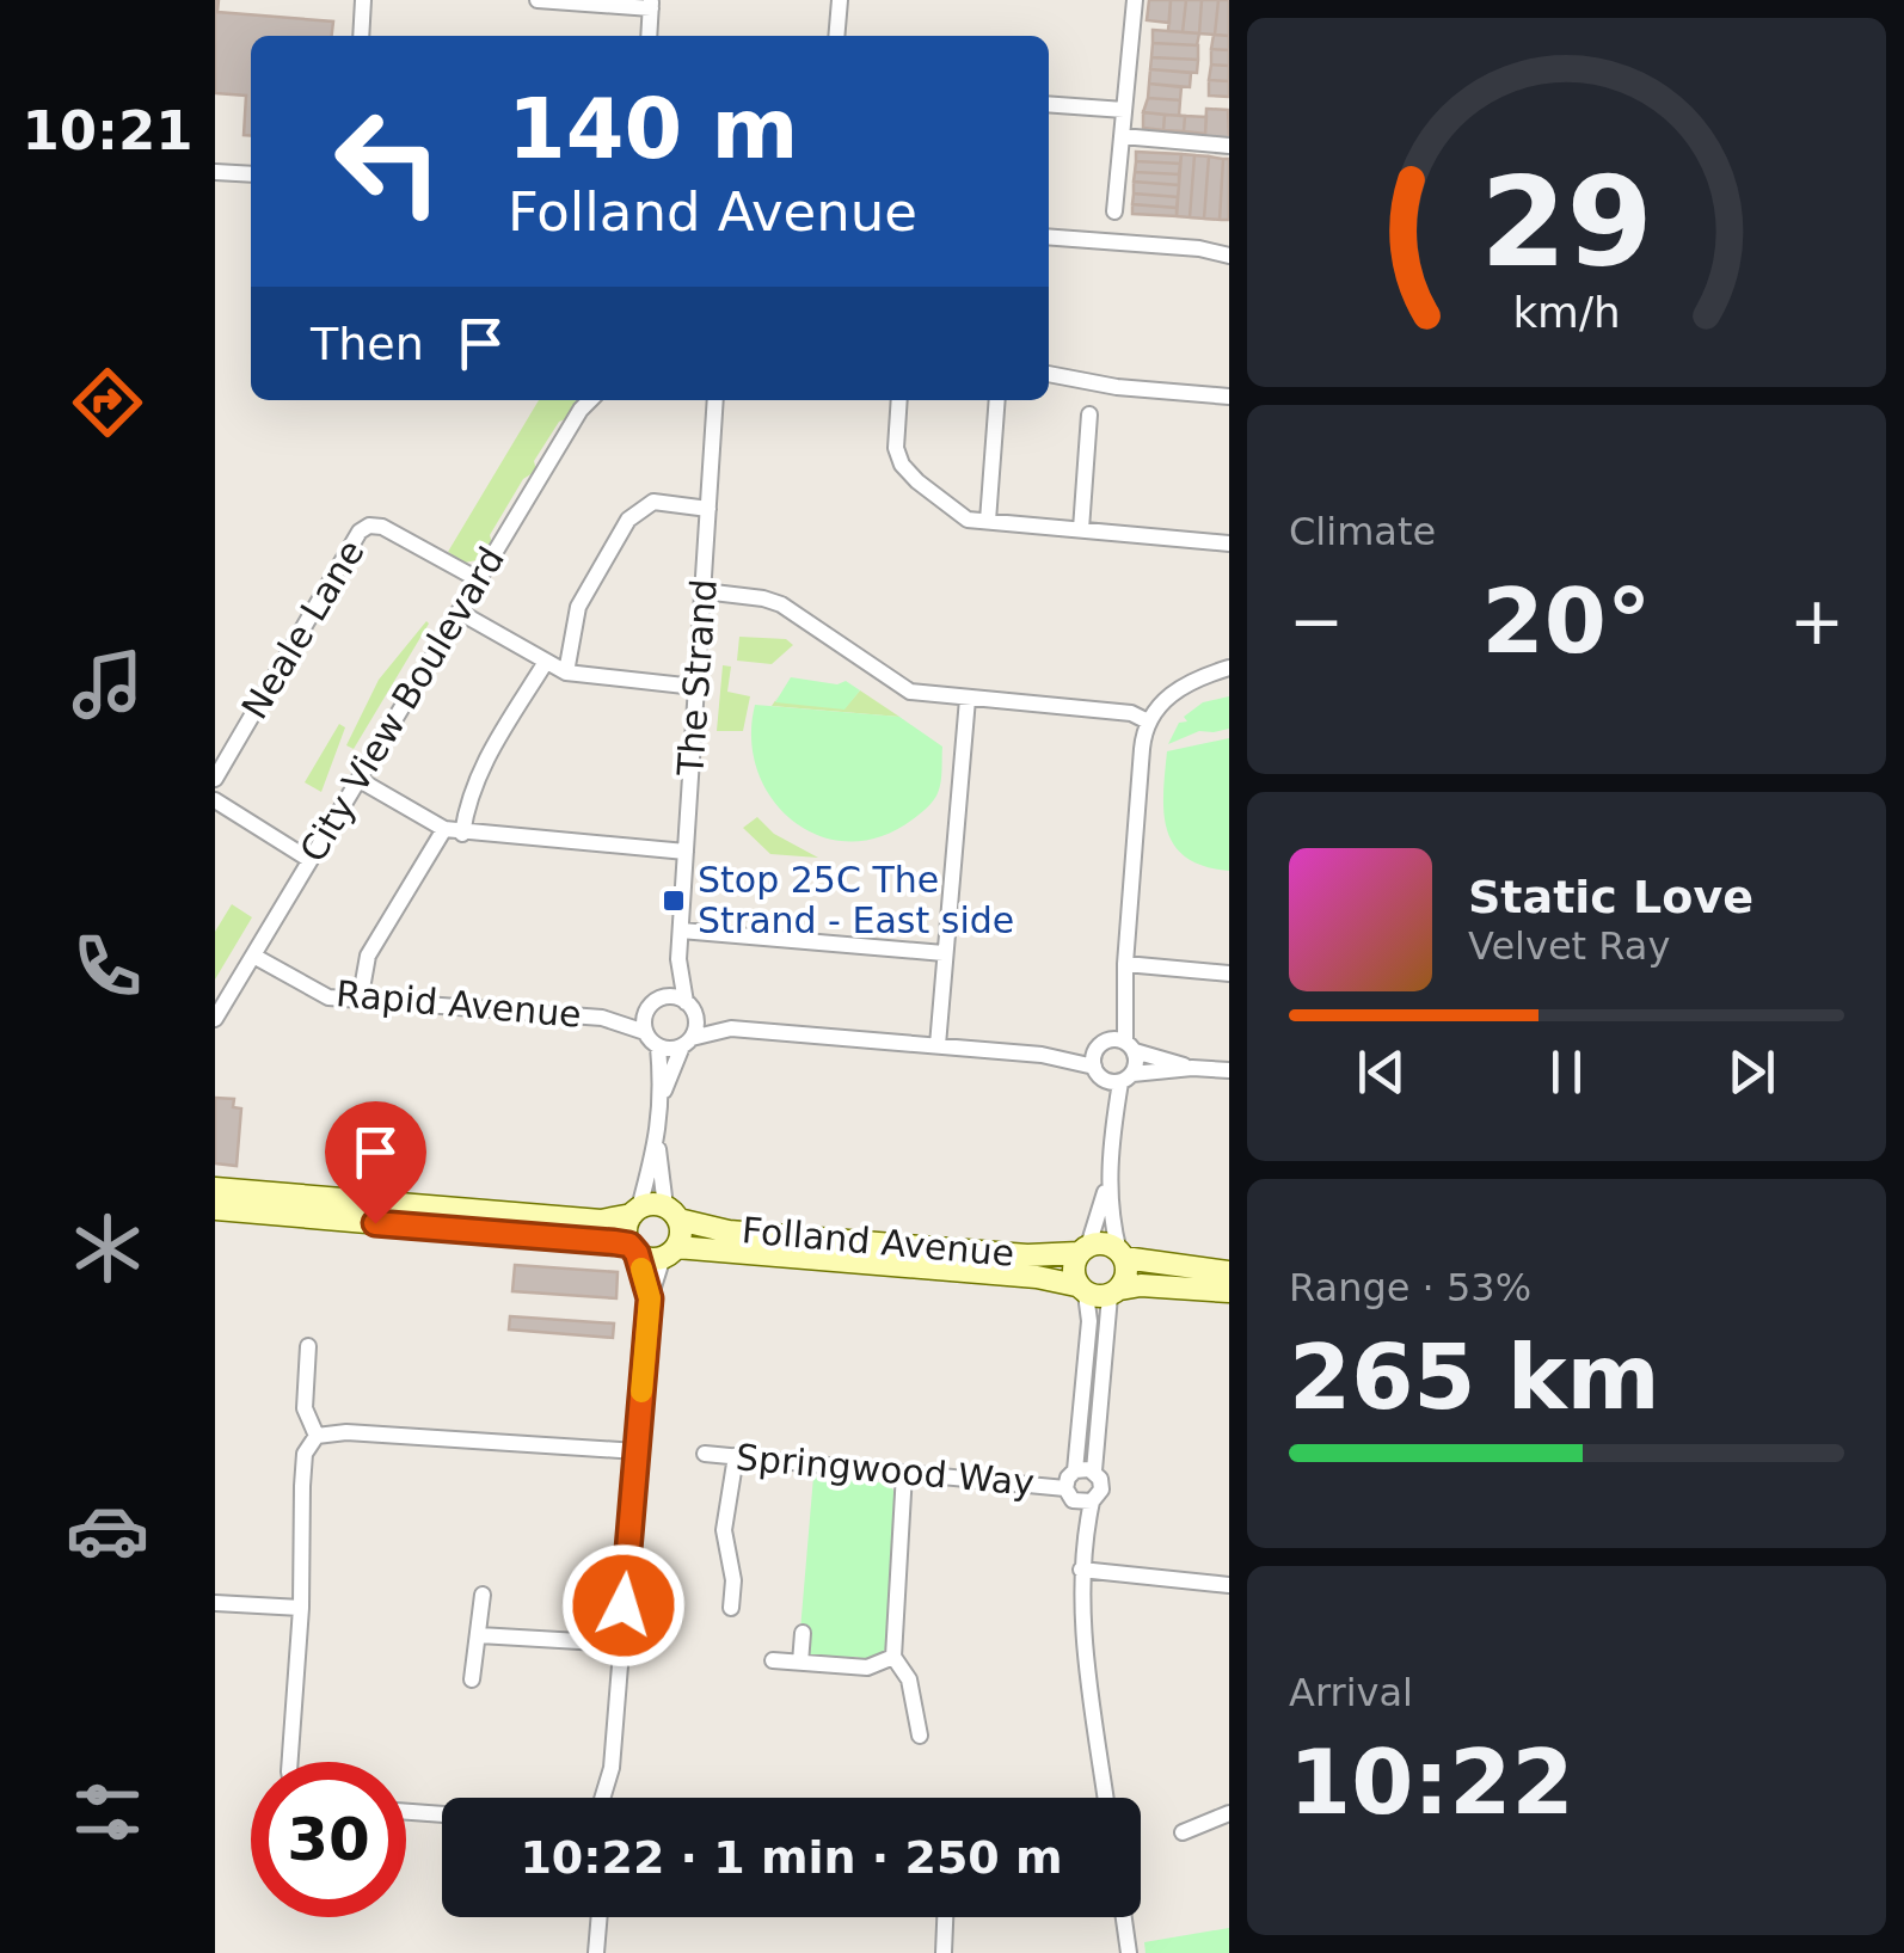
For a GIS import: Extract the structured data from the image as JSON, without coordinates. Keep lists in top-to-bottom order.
{
  "streets": {
    "street": [
      "Neale Lane",
      "The Strand",
      "City View Boulevard",
      "Rapid Avenue",
      "Folland Avenue",
      "Springwood Way"
    ]
  },
  "crossings": [
    ["Neale Lane", "City View Boulevard"],
    ["The Strand", "Rapid Avenue"],
    ["City View Boulevard", "Rapid Avenue"]
  ],
  "places": {
    "transit": ["Stop 25C The Strand - East side"]
  },
  "page": {
    "tabs": "10:21",
    "turn": ["140 m", "Folland Avenue"],
    "then": "Then",
    "tile": [
      "Climate",
      ["Range · 53%", "265 km"],
      ["Arrival", "10:22"]
    ],
    "heat": ["−", "20°", "+"],
    "song": ["Static Love", "Velvet Ray"],
    "limit": "30",
    "trip": "10:22 · 1 min · 250 m",
    "gauge": ["29", "km/h"]
  }
}
